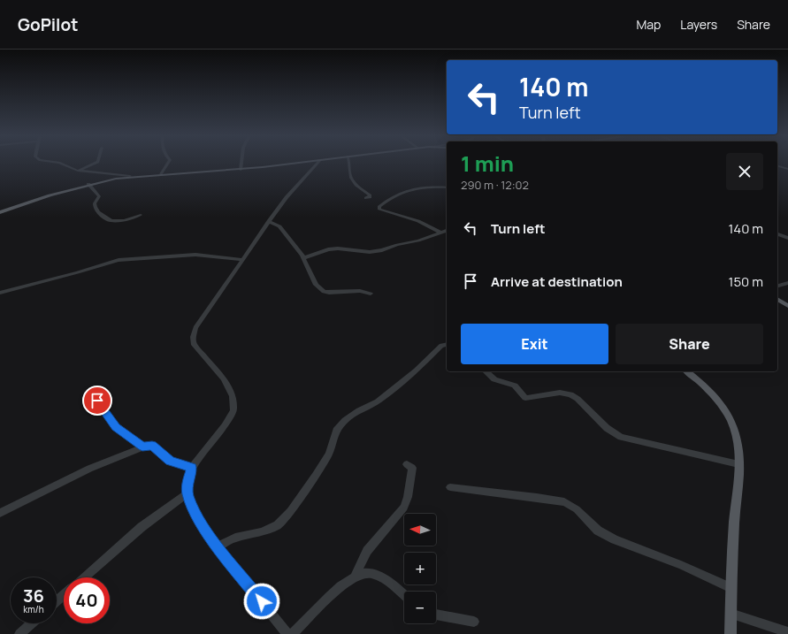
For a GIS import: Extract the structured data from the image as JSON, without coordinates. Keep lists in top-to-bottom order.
{
  "north": "left",
  "page": {
    "header": "GoPilot",
    "nav": ["Map", "Layers", "Share"],
    "turn": ["140 m", "Turn left"],
    "heading": ["1 min", "290 m · 12:02"],
    "list": [
      {
        "name": "Turn left",
        "value": "140 m"
      },
      {
        "name": "Arrive at destination",
        "value": "150 m"
      }
    ],
    "buttons": ["Exit", "Share"],
    "map_buttons": ["+", "−"],
    "speed": "36 km/h",
    "limit": "40"
  }
}
